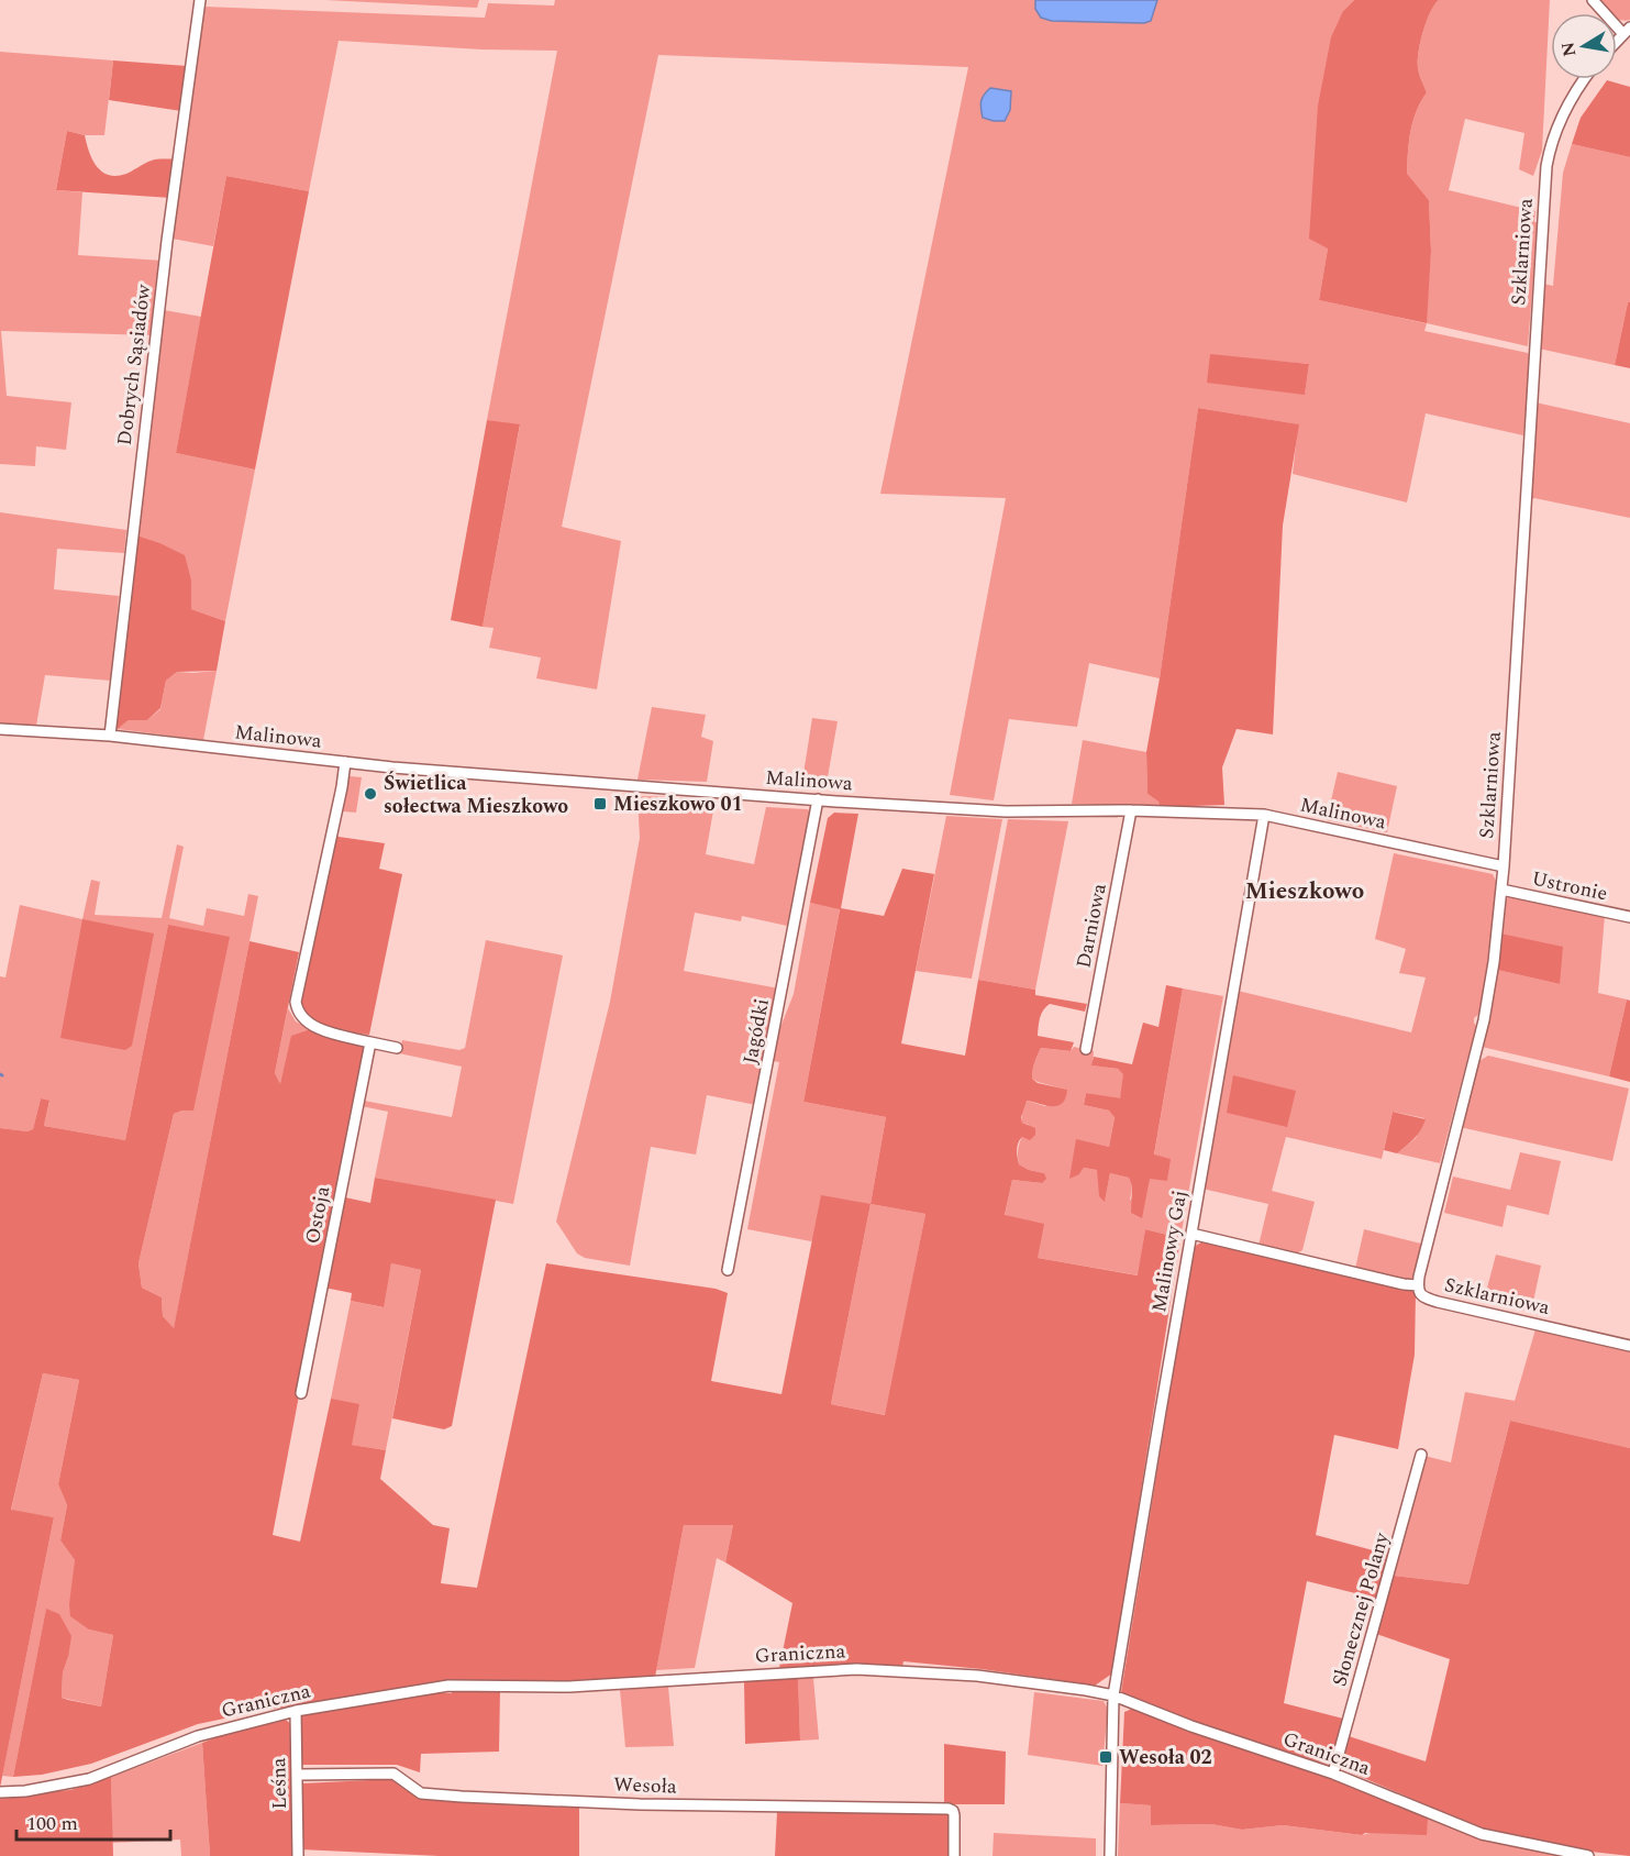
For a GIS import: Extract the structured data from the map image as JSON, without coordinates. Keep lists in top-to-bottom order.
{
  "streets": {
    "street": [
      "Szklarniowa",
      "Dobrych Sąsiadów",
      "Malinowa",
      "Ustronie",
      "Darniowa",
      "Jagódki",
      "Ostoja",
      "Malinowy Gaj",
      "Słonecznej Polany",
      "Graniczna",
      "Leśna",
      "Wesoła"
    ]
  },
  "crossings": [
    ["Szklarniowa", "Malinowa"],
    ["Szklarniowa", "Ustronie"],
    ["Dobrych Sąsiadów", "Malinowa"],
    ["Malinowa", "Darniowa"],
    ["Malinowa", "Jagódki"],
    ["Malinowa", "Malinowy Gaj"],
    ["Malinowy Gaj", "Graniczna"],
    ["Słonecznej Polany", "Graniczna"],
    ["Graniczna", "Leśna"],
    ["Leśna", "Wesoła"]
  ],
  "districts": ["Mieszkowo"],
  "places": {
    "other": ["Świetlica sołectwa Mieszkowo"],
    "transit": ["Mieszkowo 01", "Wesoła 02"]
  },
  "scale_bar": "100 m",
  "north": "left"
}
